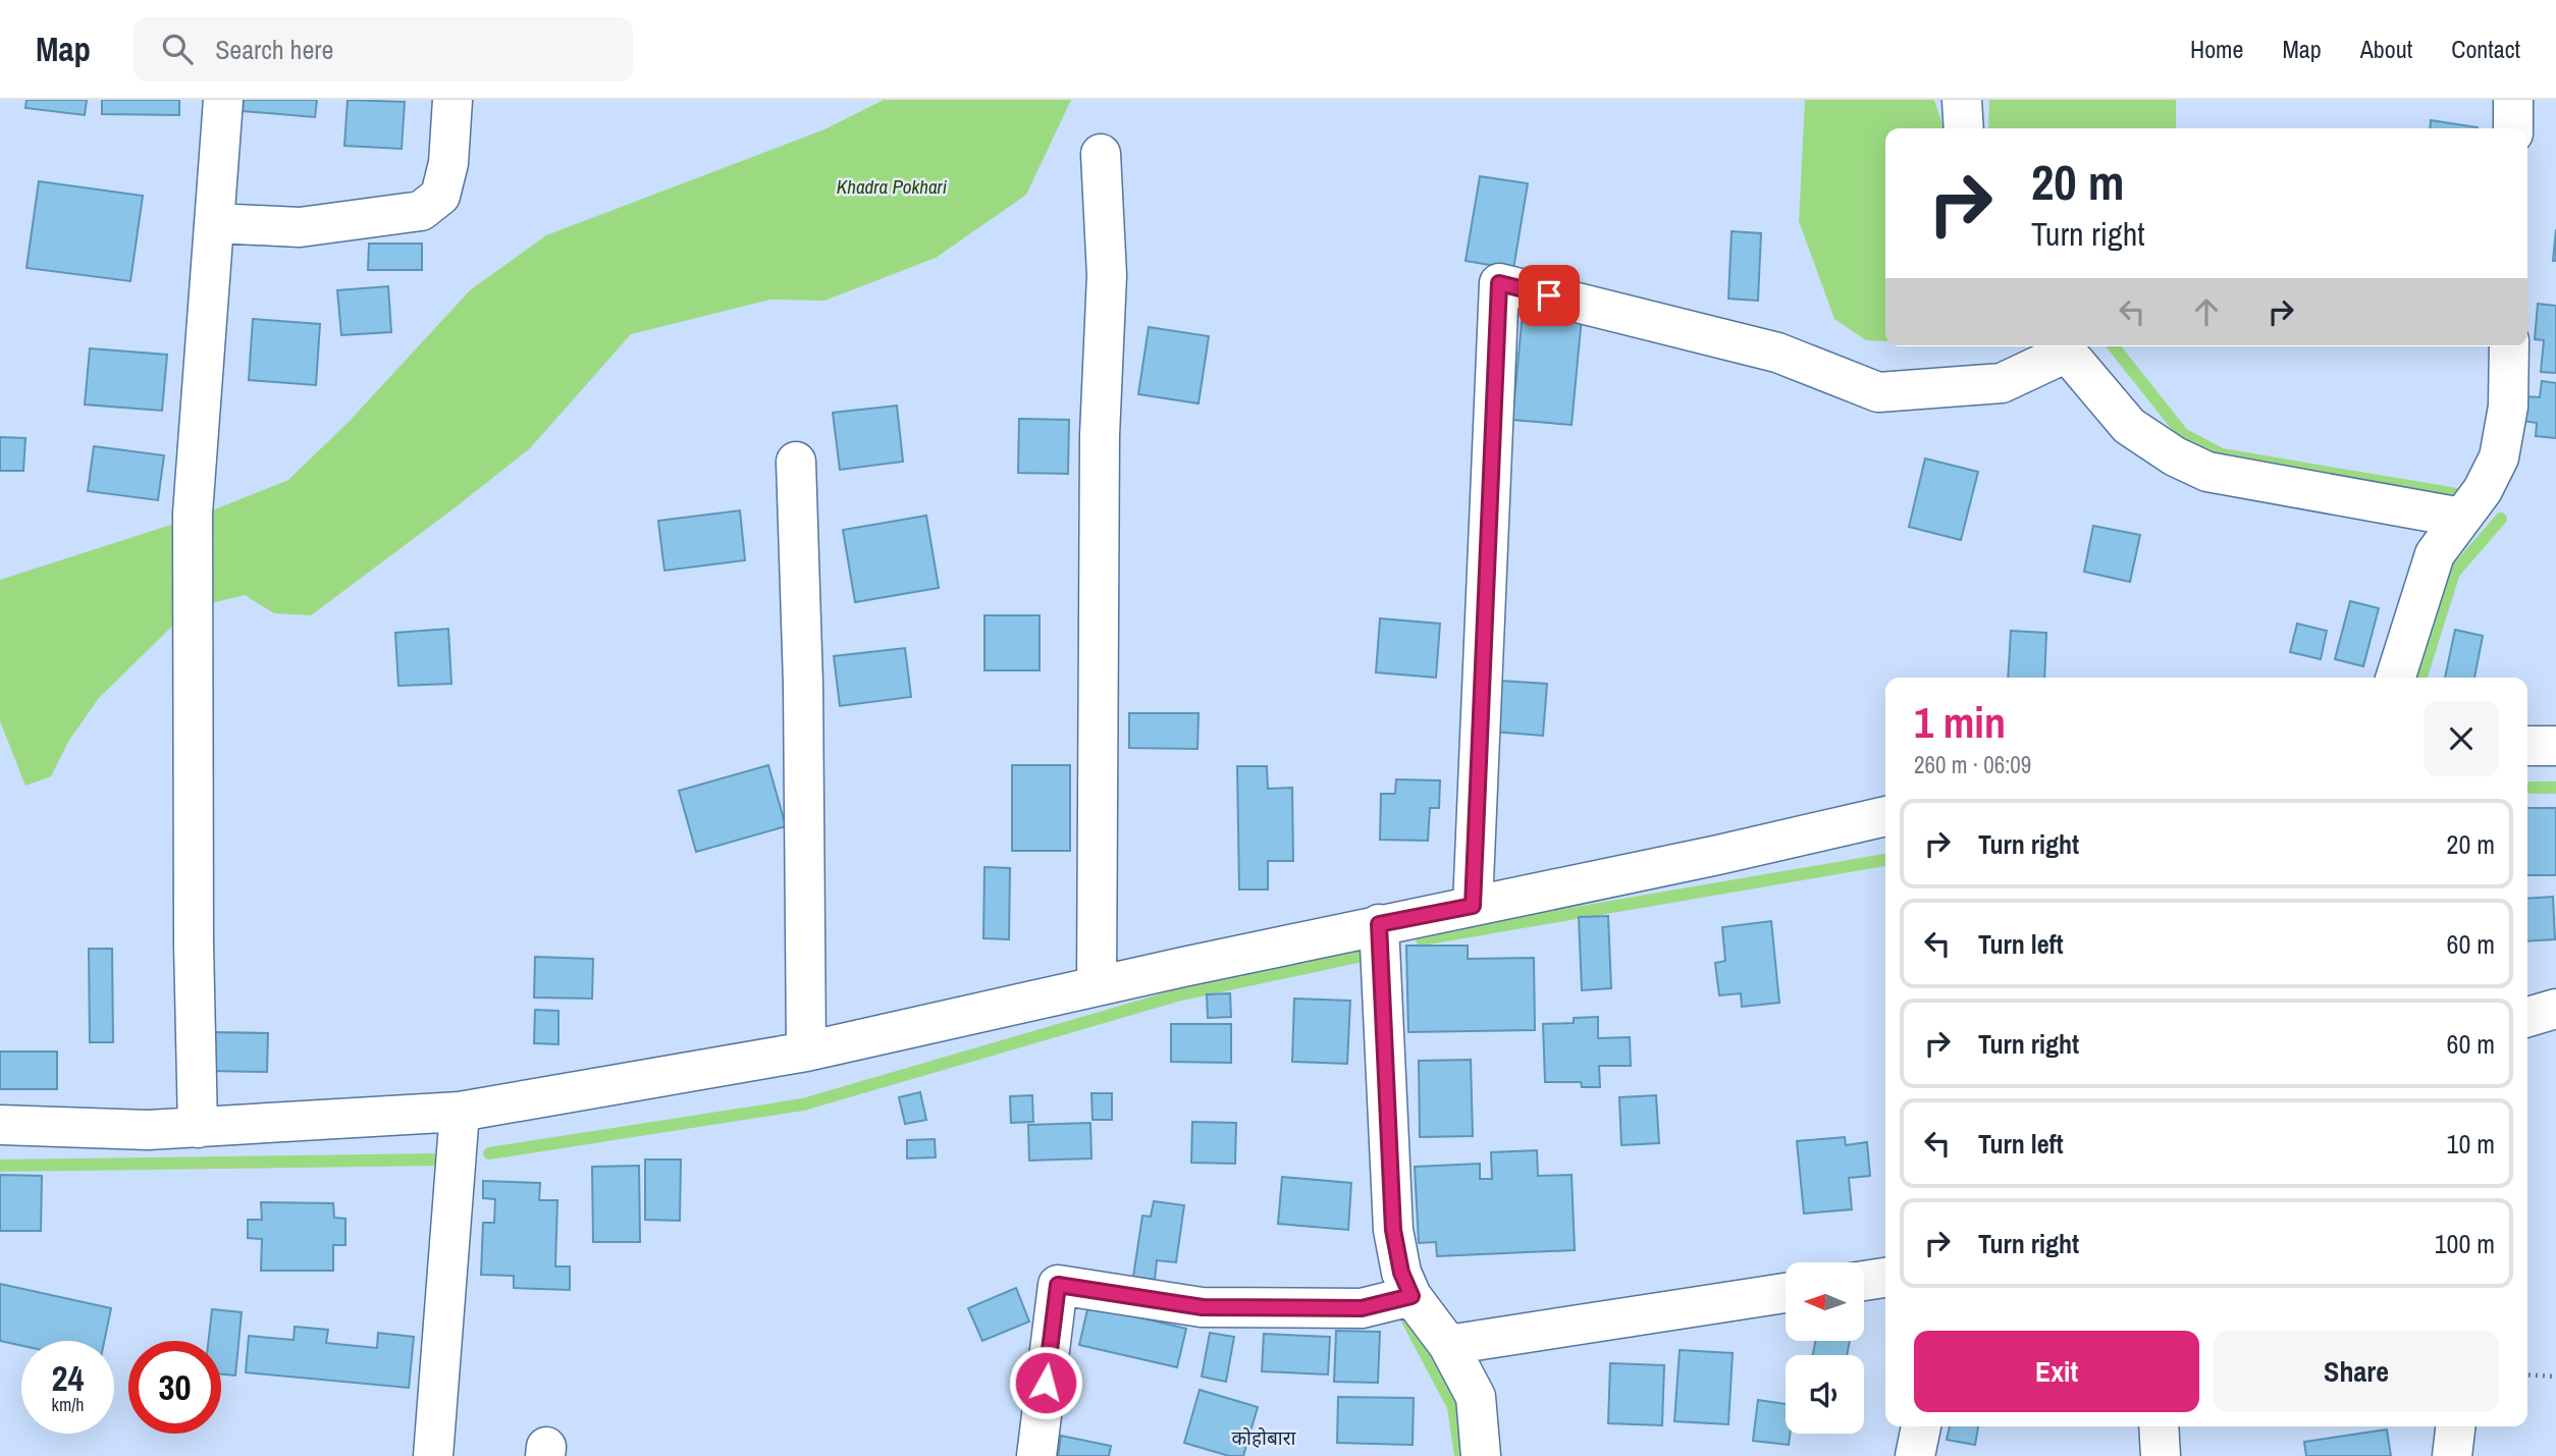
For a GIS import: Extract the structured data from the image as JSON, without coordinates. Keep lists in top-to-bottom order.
{
  "districts": ["कोहोबारा"],
  "water": ["Khadra Pokhari"],
  "north": "left",
  "page": {
    "header": "Map",
    "search": "Search here",
    "nav": [
      "Home",
      "Map",
      "About",
      "Contact"
    ],
    "turn": ["20 m", "Turn right"],
    "heading": ["1 min", "260 m · 06:09"],
    "list": [
      {
        "name": "Turn right",
        "value": "20 m"
      },
      {
        "name": "Turn left",
        "value": "60 m"
      },
      {
        "name": "Turn right",
        "value": "60 m"
      },
      {
        "name": "Turn left",
        "value": "10 m"
      },
      {
        "name": "Turn right",
        "value": "100 m"
      }
    ],
    "buttons": ["Exit", "Share"],
    "speed": "24 km/h",
    "limit": "30"
  }
}
